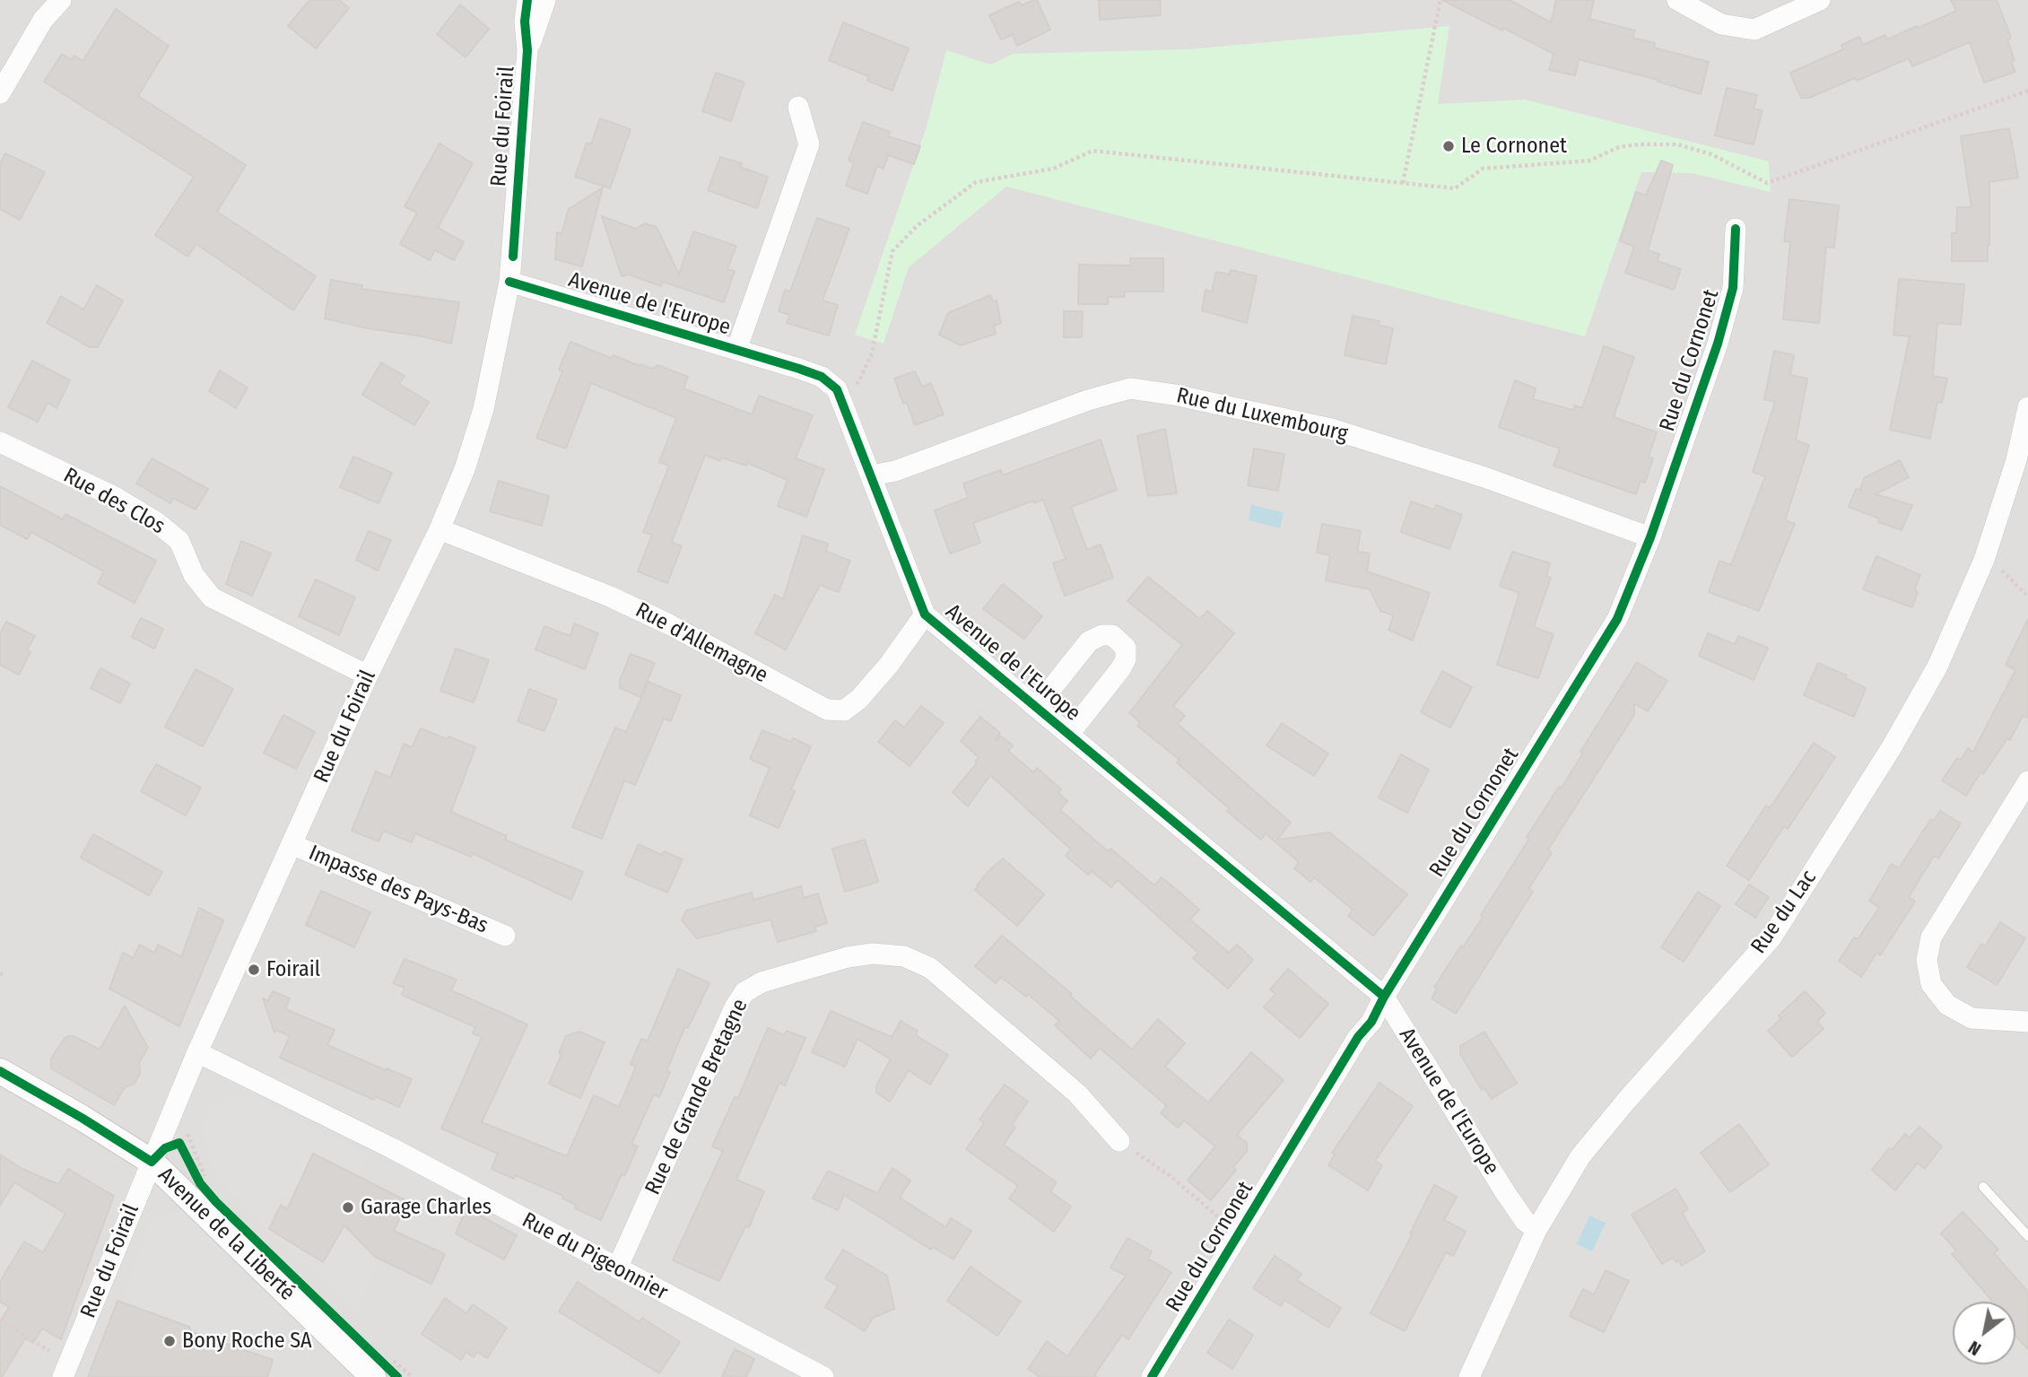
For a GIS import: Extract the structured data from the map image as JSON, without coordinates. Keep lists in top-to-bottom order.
{
  "streets": {
    "street": [
      "Rue du Foirail",
      "Avenue de l'Europe",
      "Rue du Cornonet",
      "Rue du Luxembourg",
      "Rue des Clos",
      "Rue d'Allemagne",
      "Impasse des Pays-Bas",
      "Rue du Lac",
      "Rue de Grande Bretagne",
      "Avenue de la Liberté",
      "Rue du Pigeonnier"
    ]
  },
  "crossings": [
    ["Rue du Foirail", "Avenue de l'Europe"],
    ["Rue du Foirail", "Rue des Clos"],
    ["Rue du Foirail", "Rue d'Allemagne"],
    ["Rue du Foirail", "Impasse des Pays-Bas"],
    ["Rue du Foirail", "Avenue de la Liberté"],
    ["Rue du Foirail", "Rue du Pigeonnier"],
    ["Avenue de l'Europe", "Rue du Cornonet"],
    ["Avenue de l'Europe", "Rue du Luxembourg"],
    ["Avenue de l'Europe", "Rue d'Allemagne"],
    ["Avenue de l'Europe", "Rue du Lac"],
    ["Rue du Cornonet", "Rue du Luxembourg"],
    ["Rue de Grande Bretagne", "Rue du Pigeonnier"]
  ],
  "places": [
    "Le Cornonet",
    "Foirail",
    "Garage Charles",
    "Bony Roche SA"
  ],
  "north": "bottom left"
}
